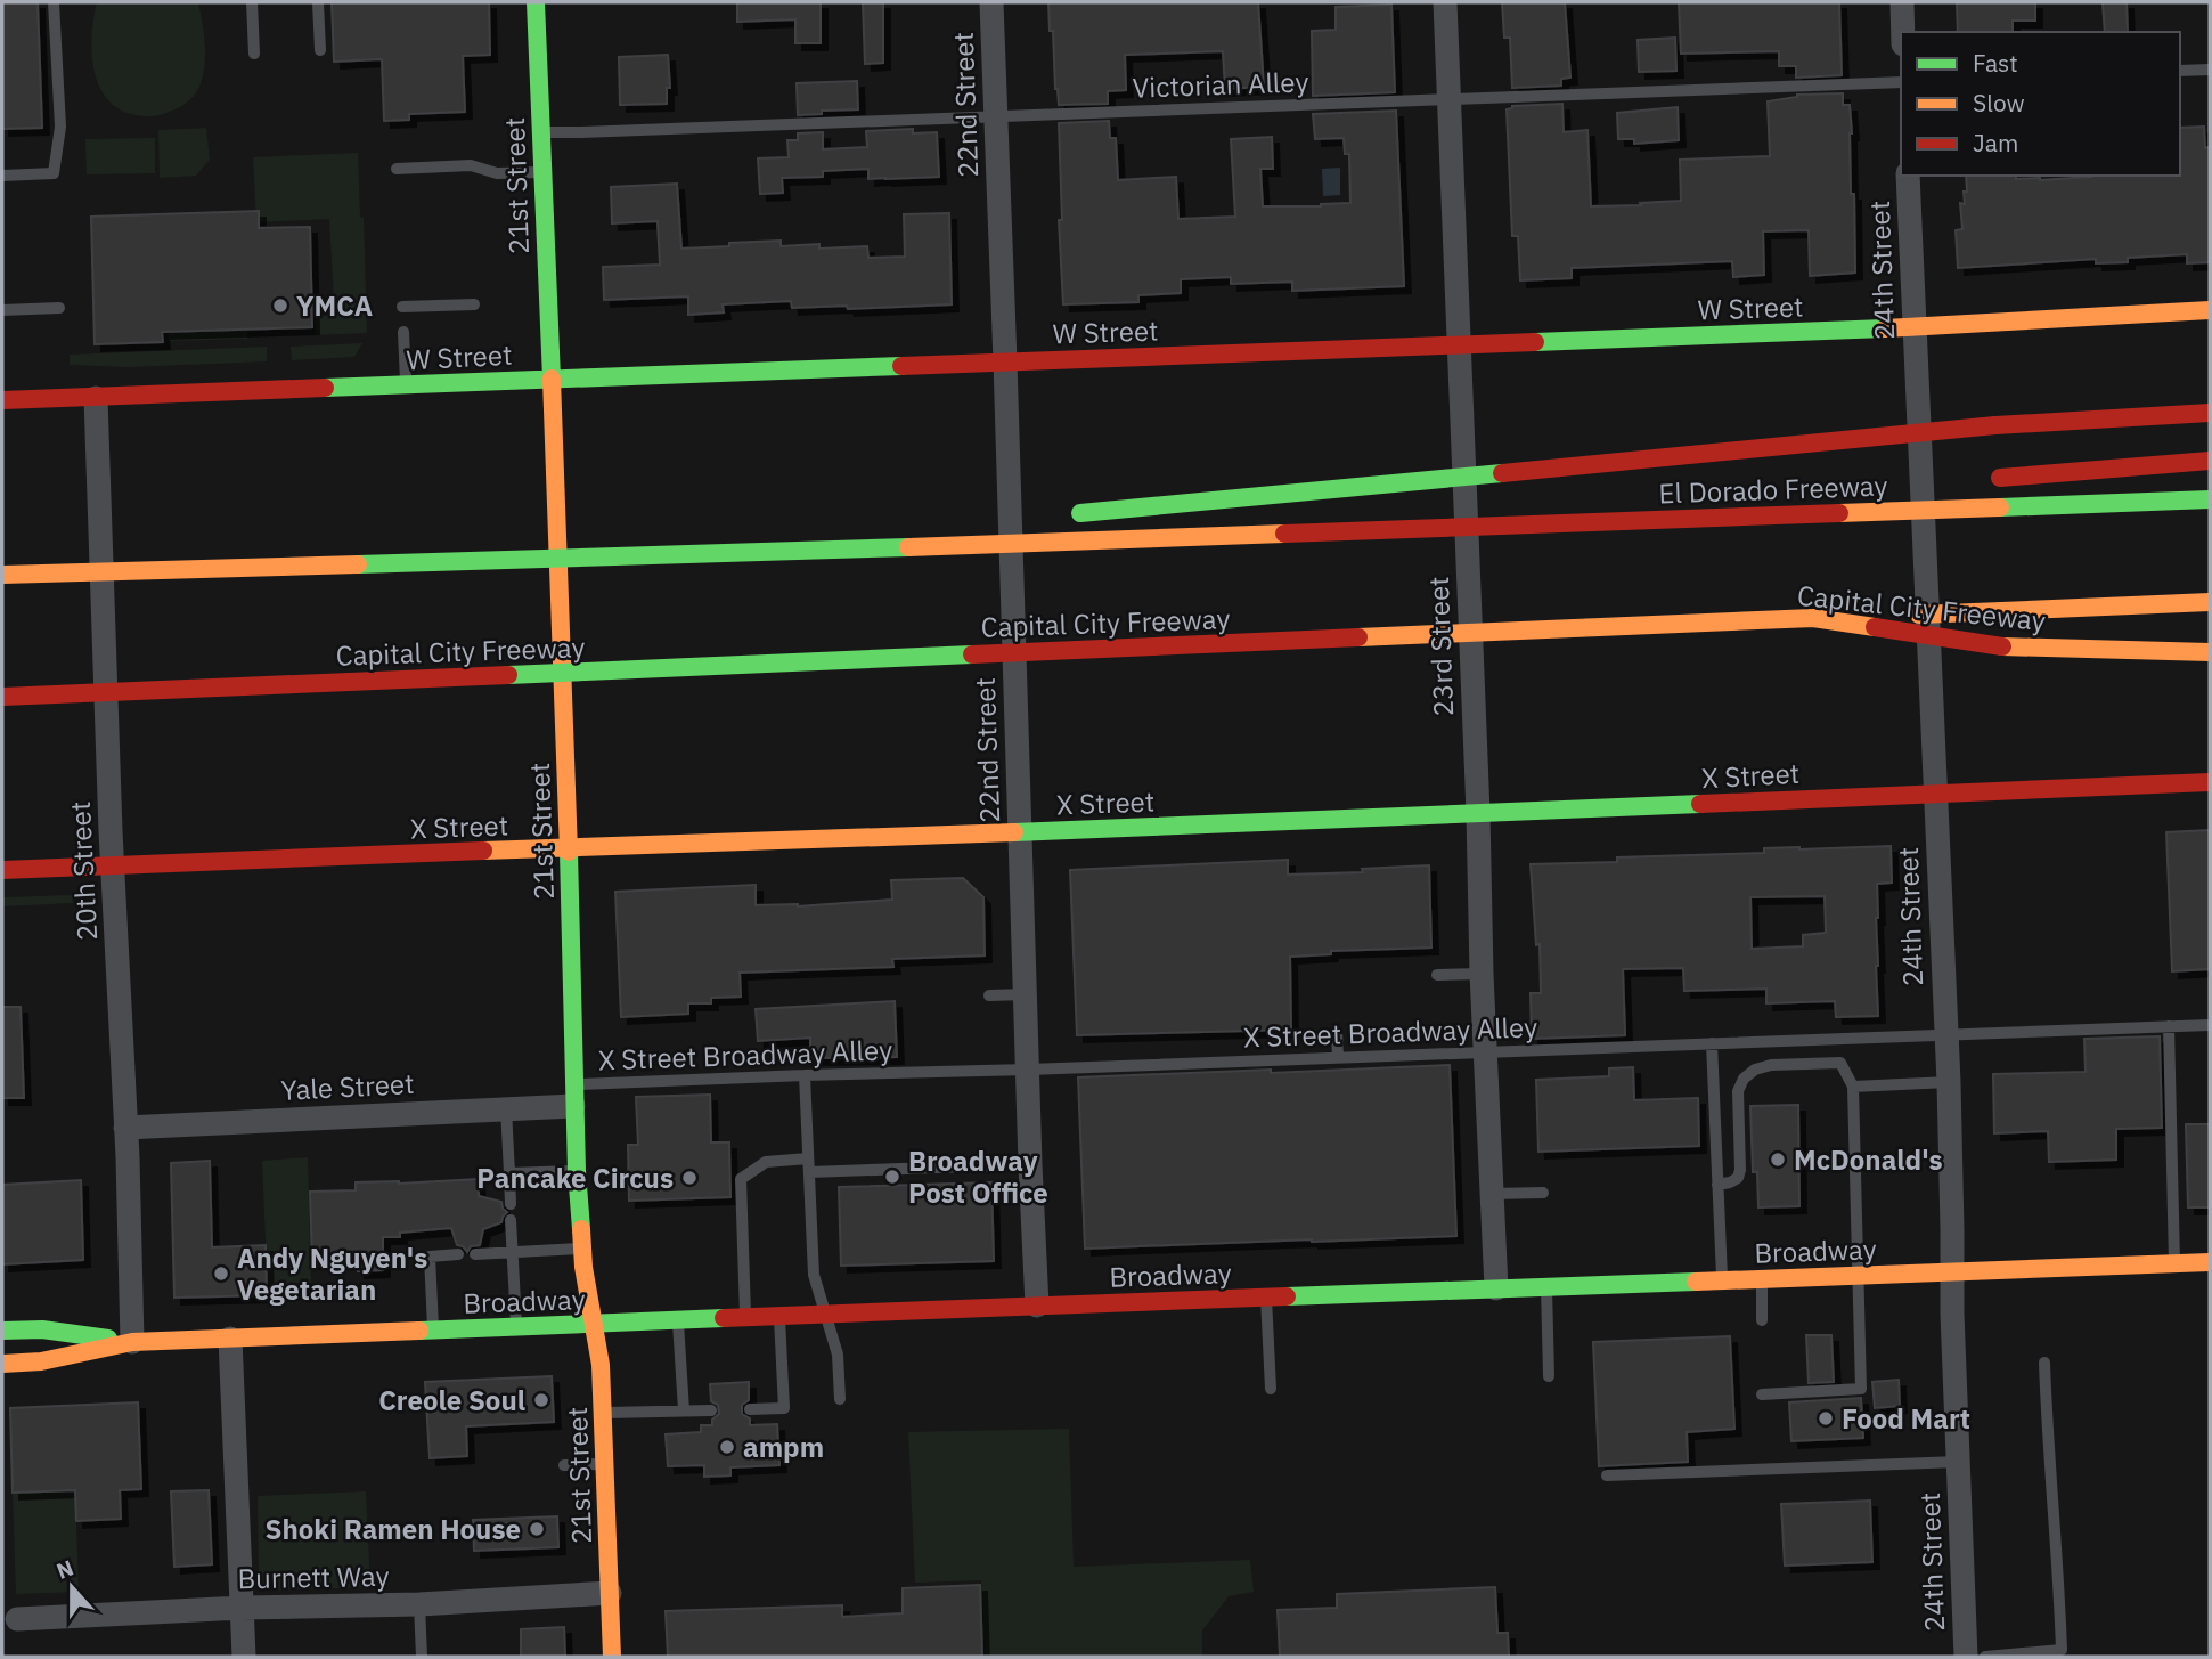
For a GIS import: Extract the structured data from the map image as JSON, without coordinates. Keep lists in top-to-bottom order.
{
  "streets": {
    "main road": [
      "21st Street",
      "W Street",
      "El Dorado Freeway",
      "Capital City Freeway",
      "X Street",
      "Broadway"
    ],
    "street": [
      "22nd Street",
      "24th Street",
      "23rd Street",
      "20th Street",
      "Yale Street",
      "Burnett Way"
    ],
    "lane": ["Victorian Alley", "X Street Broadway Alley"]
  },
  "crossings": [
    ["Victorian Alley", "22nd Street"],
    ["Victorian Alley", "21st Street"],
    ["Victorian Alley", "23rd Street"],
    ["22nd Street", "W Street"],
    ["22nd Street", "X Street"],
    ["22nd Street", "X Street Broadway Alley"],
    ["22nd Street", "Broadway"],
    ["21st Street", "W Street"],
    ["21st Street", "X Street"],
    ["21st Street", "X Street Broadway Alley"],
    ["21st Street", "Yale Street"],
    ["21st Street", "Broadway"],
    ["21st Street", "Burnett Way"],
    ["24th Street", "W Street"],
    ["24th Street", "X Street"],
    ["24th Street", "X Street Broadway Alley"],
    ["24th Street", "Broadway"],
    ["W Street", "23rd Street"],
    ["W Street", "20th Street"],
    ["23rd Street", "X Street"],
    ["23rd Street", "X Street Broadway Alley"],
    ["23rd Street", "Broadway"],
    ["X Street", "20th Street"],
    ["20th Street", "Yale Street"],
    ["20th Street", "Broadway"],
    ["X Street Broadway Alley", "Yale Street"]
  ],
  "places": [
    "YMCA",
    "McDonald's",
    "Broadway Post Office",
    "Pancake Circus",
    "Andy Nguyen's Vegetarian",
    "Creole Soul",
    "Food Mart",
    "ampm",
    "Shoki Ramen House"
  ],
  "legend": ["Fast", "Slow", "Jam"],
  "north": "top"
}
